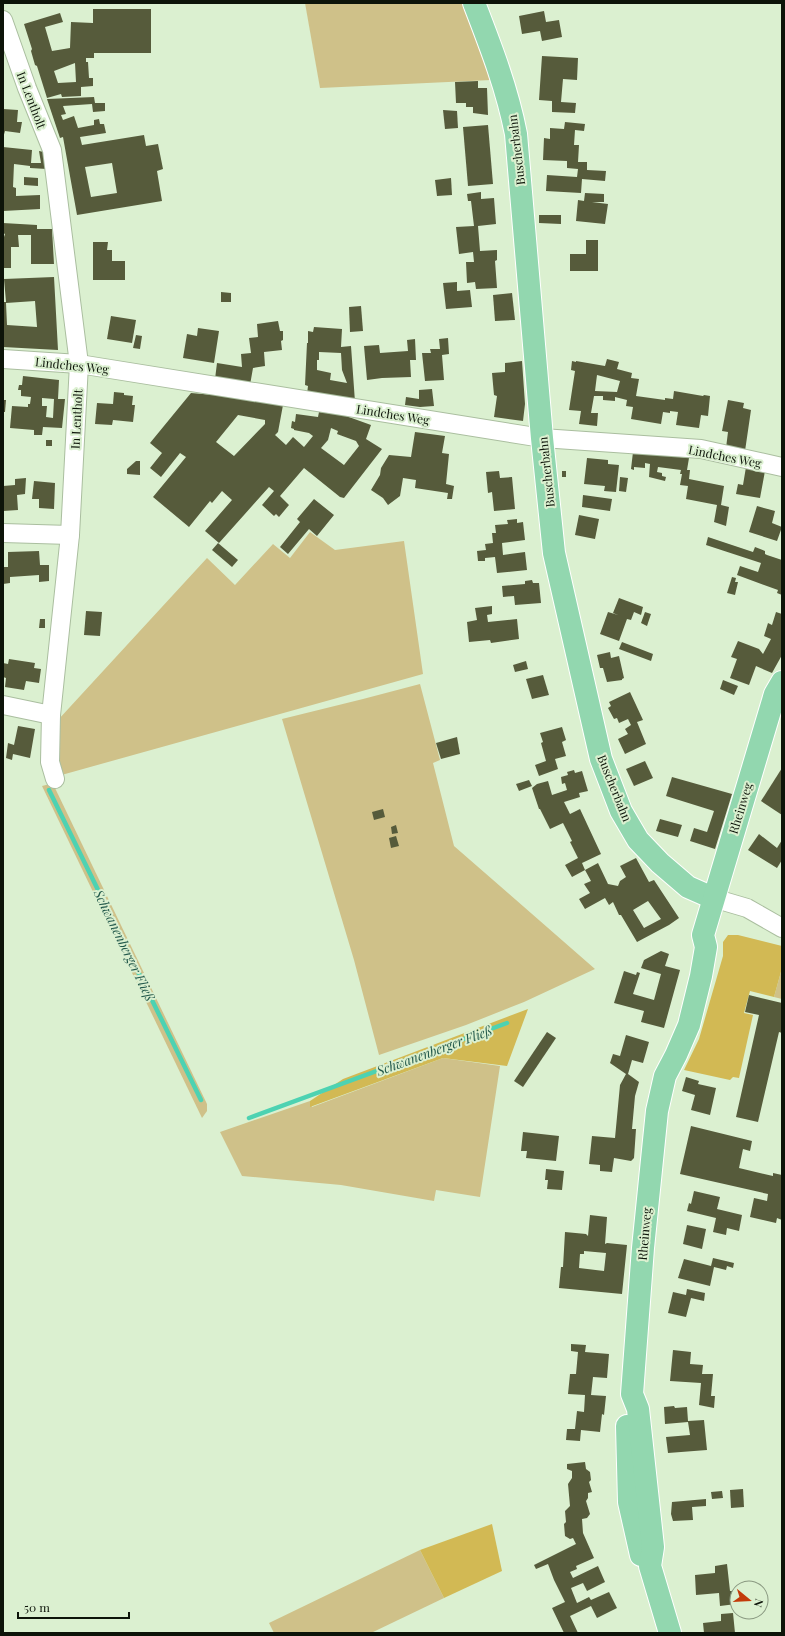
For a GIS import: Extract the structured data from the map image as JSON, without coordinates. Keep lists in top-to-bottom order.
{
  "streets": {
    "main road": ["Buscherbahn", "Rheinweg"],
    "street": ["In Lentholt", "Lindches Weg"]
  },
  "crossings": [
    ["In Lentholt", "Lindches Weg"],
    ["Buscherbahn", "Lindches Weg"],
    ["Buscherbahn", "Rheinweg"]
  ],
  "water": ["Schwanenberger Fließ"],
  "scale_bar": "50 m",
  "north": "right"
}
